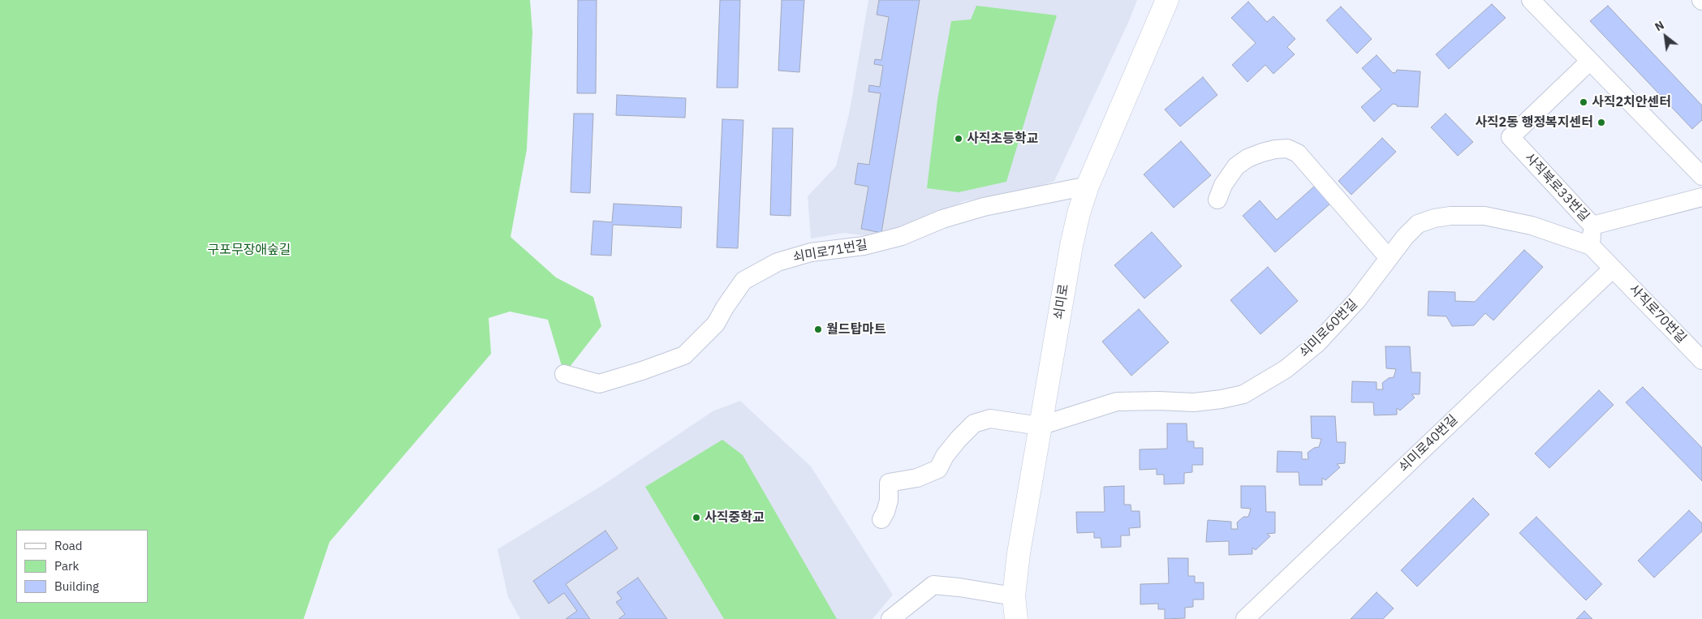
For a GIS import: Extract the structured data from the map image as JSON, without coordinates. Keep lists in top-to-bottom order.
{
  "streets": {
    "main road": ["쇠미로"],
    "street": [
      "사직북로33번길",
      "쇠미로71번길",
      "사직로70번길",
      "쇠미로60번길",
      "쇠미로40번길"
    ]
  },
  "crossings": [
    ["쇠미로71번길", "쇠미로"],
    ["쇠미로", "쇠미로60번길"],
    ["사직로70번길", "쇠미로60번길"],
    ["사직로70번길", "쇠미로40번길"]
  ],
  "parks": ["구포무장애숲길"],
  "places": [
    "사직2치안센터",
    "사직2동 행정복지센터",
    "사직초등학교",
    "월드탑마트",
    "사직중학교"
  ],
  "legend": ["Road", "Park", "Building"],
  "north": "top left"
}
